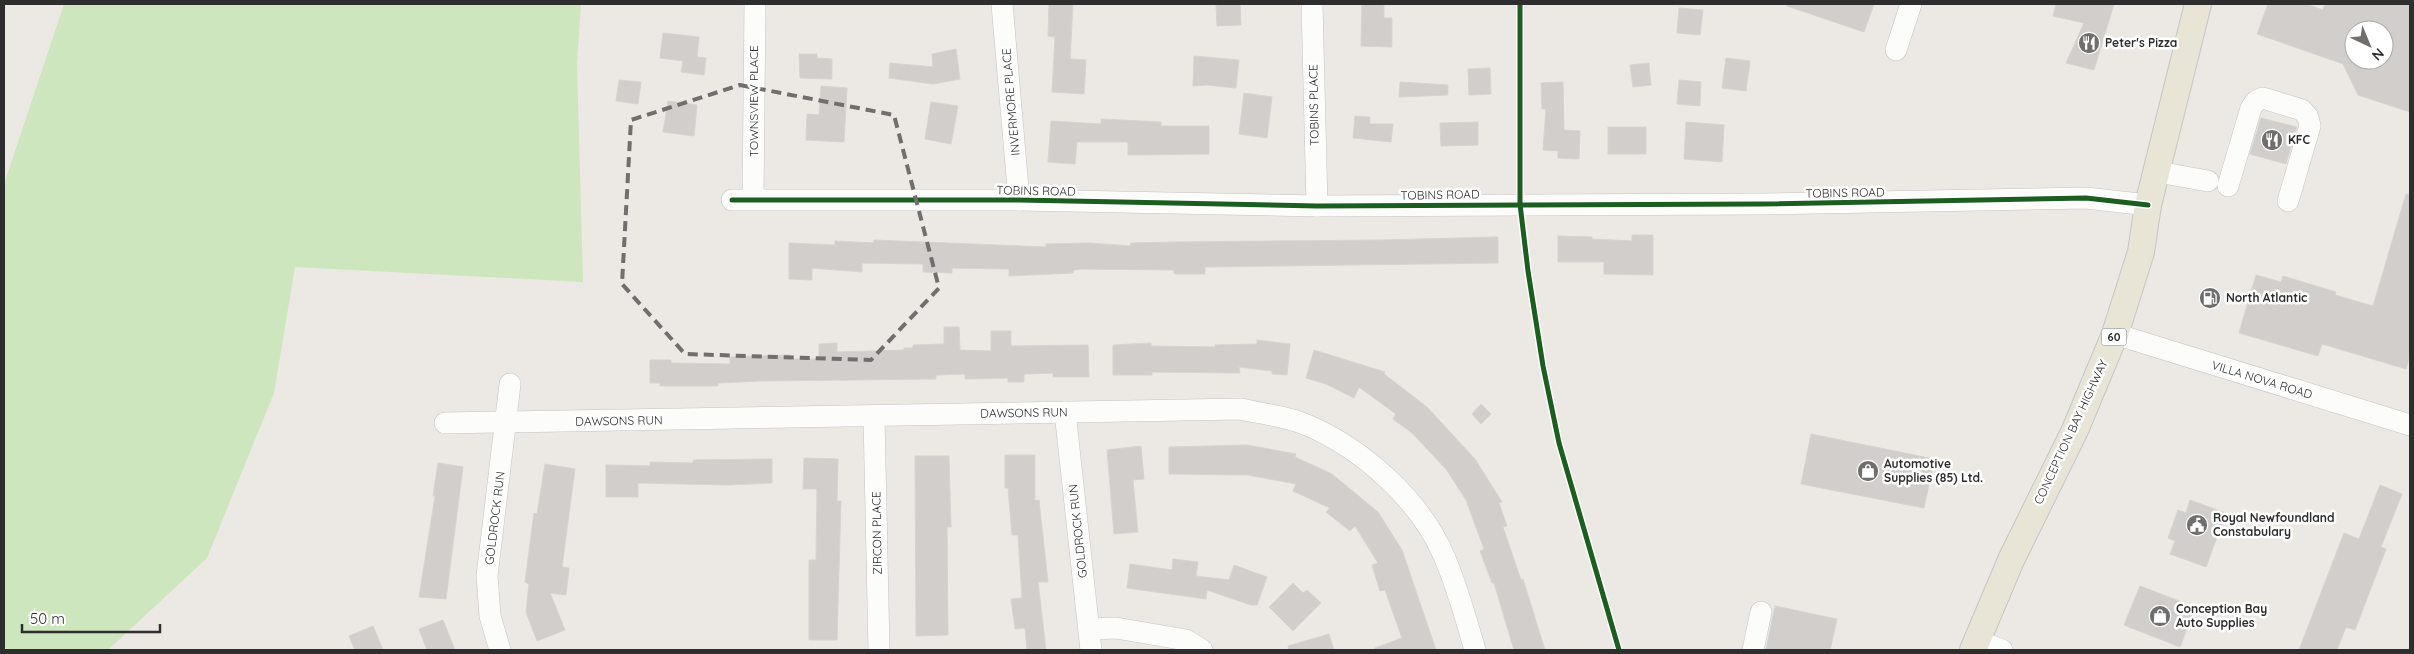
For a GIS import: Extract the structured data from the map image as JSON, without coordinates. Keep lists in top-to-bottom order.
{
  "streets": {
    "main road": ["60", "CONCEPTION BAY HIGHWAY"],
    "street": [
      "TOWNSVIEW PLACE",
      "INVERMORE PLACE",
      "TOBINS PLACE",
      "TOBINS ROAD",
      "VILLA NOVA ROAD",
      "DAWSONS RUN",
      "GOLDROCK RUN",
      "ZIRCON PLACE"
    ]
  },
  "crossings": [
    ["TOWNSVIEW PLACE", "TOBINS ROAD"],
    ["INVERMORE PLACE", "TOBINS ROAD"],
    ["TOBINS PLACE", "TOBINS ROAD"],
    ["TOBINS ROAD", "CONCEPTION BAY HIGHWAY"],
    ["VILLA NOVA ROAD", "CONCEPTION BAY HIGHWAY"],
    ["DAWSONS RUN", "GOLDROCK RUN"],
    ["DAWSONS RUN", "ZIRCON PLACE"]
  ],
  "places": {
    "restaurant": ["Peter's Pizza", "KFC"],
    "fuel station": ["North Atlantic"],
    "shop": ["Automotive Supplies (85) Ltd.", "Conception Bay Auto Supplies"],
    "public building": ["Royal Newfoundland Constabulary"]
  },
  "scale_bar": "50 m",
  "north": "bottom right"
}
